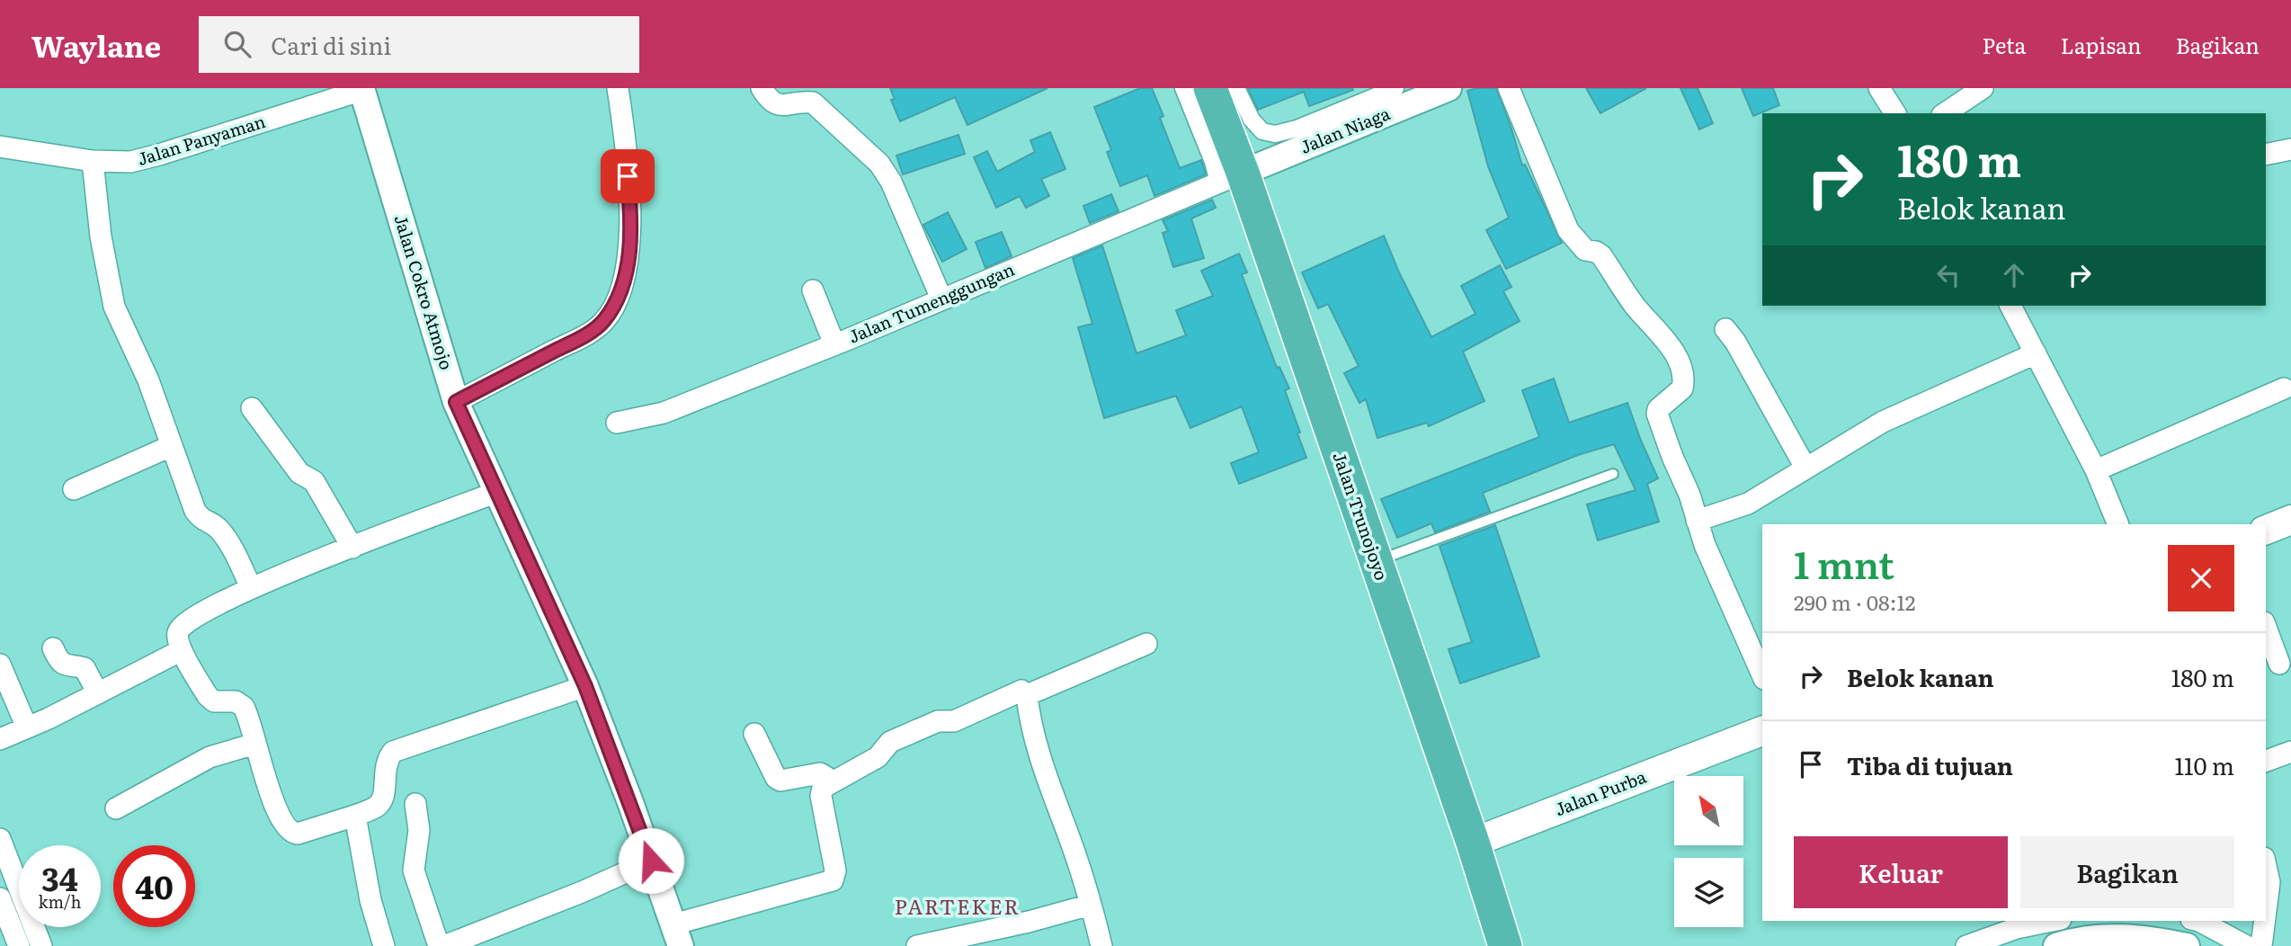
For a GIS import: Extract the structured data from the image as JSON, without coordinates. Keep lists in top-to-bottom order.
{
  "streets": {
    "highway": ["Jalan Trunojoyo"],
    "main road": ["Jalan Purba"],
    "street": [
      "Jalan Niaga",
      "Jalan Panyaman",
      "Jalan Cokro Atmojo",
      "Jalan Tumenggungan"
    ]
  },
  "crossings": [
    ["Jalan Niaga", "Jalan Tumenggungan"],
    ["Jalan Niaga", "Jalan Trunojoyo"],
    ["Jalan Panyaman", "Jalan Cokro Atmojo"],
    ["Jalan Tumenggungan", "Jalan Trunojoyo"],
    ["Jalan Trunojoyo", "Jalan Purba"]
  ],
  "districts": ["PARTEKER"],
  "north": "top left",
  "page": {
    "header": "Waylane",
    "search": "Cari di sini",
    "nav": ["Peta", "Lapisan", "Bagikan"],
    "turn": ["180 m", "Belok kanan"],
    "heading": ["1 mnt", "290 m · 08:12"],
    "list": [
      {
        "name": "Belok kanan",
        "value": "180 m"
      },
      {
        "name": "Tiba di tujuan",
        "value": "110 m"
      }
    ],
    "buttons": ["Keluar", "Bagikan"],
    "speed": "34 km/h",
    "limit": "40"
  }
}
